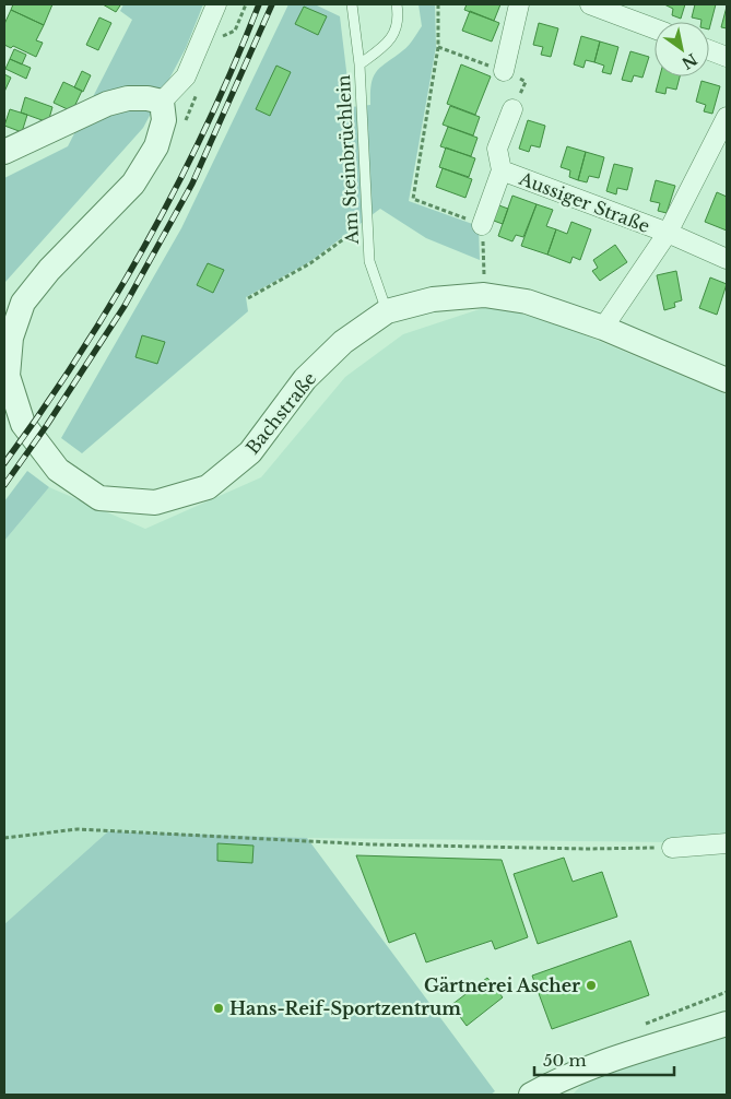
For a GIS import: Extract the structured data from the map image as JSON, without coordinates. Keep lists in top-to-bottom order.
{
  "streets": {
    "street": ["Aussiger Straße", "Bachstraße"],
    "lane": ["Am Steinbrüchlein"]
  },
  "crossings": [
    ["Am Steinbrüchlein", "Bachstraße"]
  ],
  "places": ["Gärtnerei Ascher", "Hans-Reif-Sportzentrum"],
  "scale_bar": "50 m",
  "north": "bottom right"
}
